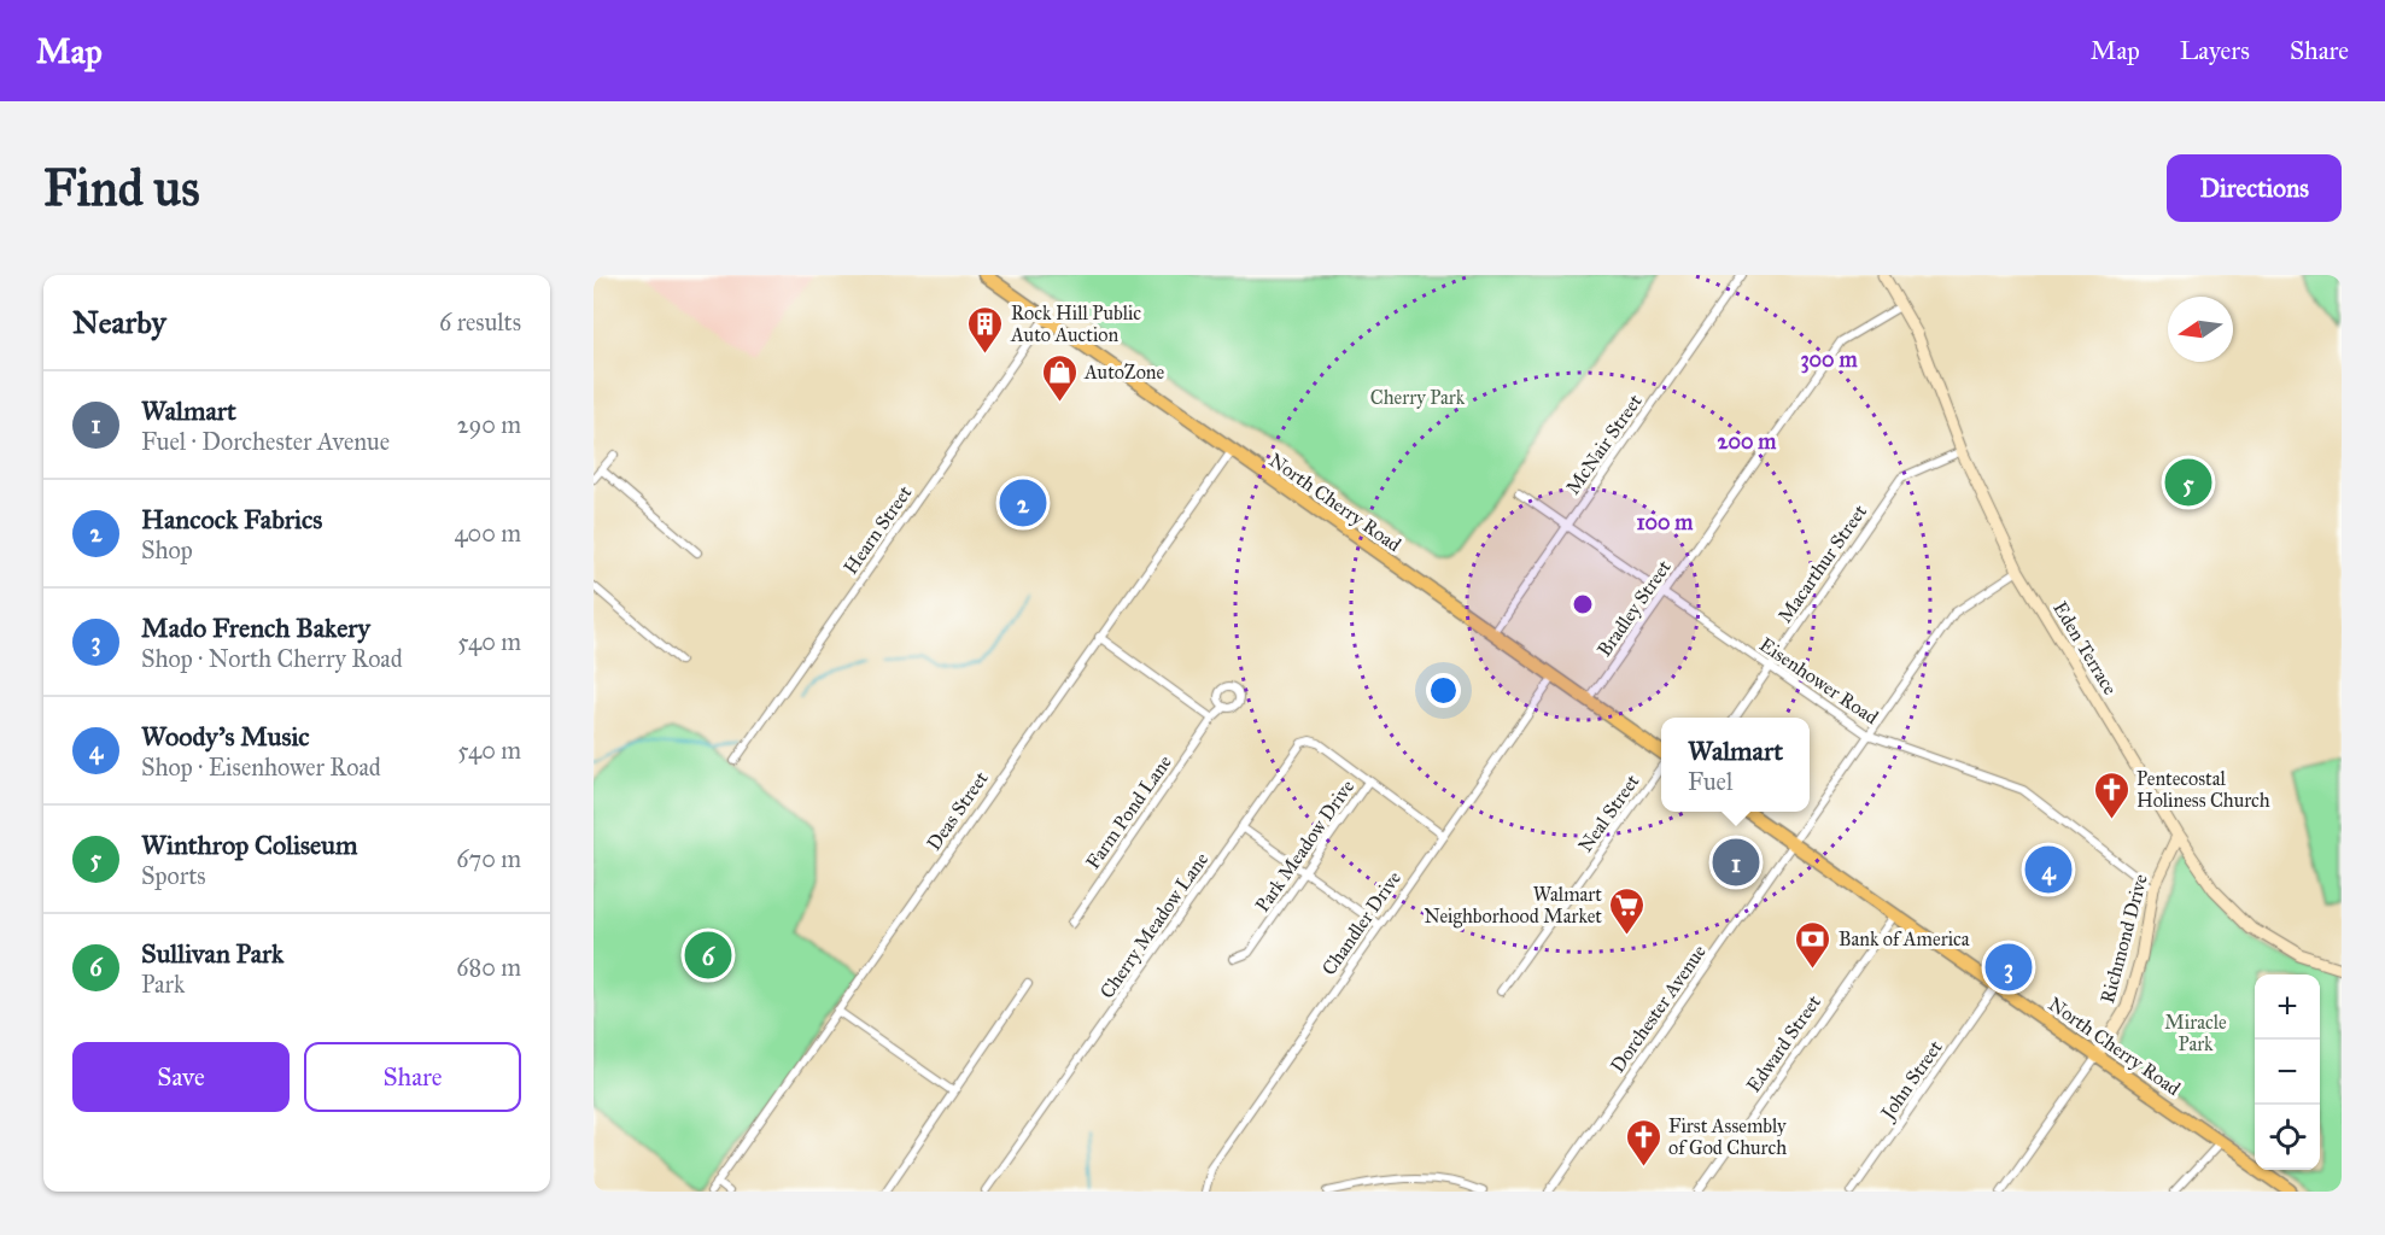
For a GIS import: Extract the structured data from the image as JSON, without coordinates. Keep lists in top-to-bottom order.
{
  "streets": {
    "main road": ["North Cherry Road"],
    "street": [
      "McNair Street",
      "Hearn Street",
      "Macarthur Street",
      "Bradley Street",
      "Eden Terrace",
      "Eisenhower Road",
      "Deas Street",
      "Farm Pond Lane",
      "Neal Street",
      "Park Meadow Drive",
      "Chandler Drive",
      "Cherry Meadow Lane",
      "Richmond Drive",
      "Dorchester Avenue",
      "Edward Street",
      "John Street"
    ]
  },
  "crossings": [
    ["McNair Street", "North Cherry Road"],
    ["McNair Street", "Eisenhower Road"],
    ["North Cherry Road", "Hearn Street"],
    ["North Cherry Road", "Bradley Street"],
    ["North Cherry Road", "Deas Street"],
    ["North Cherry Road", "Chandler Drive"],
    ["North Cherry Road", "Richmond Drive"],
    ["North Cherry Road", "Dorchester Avenue"],
    ["North Cherry Road", "Edward Street"],
    ["North Cherry Road", "John Street"],
    ["Macarthur Street", "Eden Terrace"],
    ["Macarthur Street", "Eisenhower Road"],
    ["Bradley Street", "Eden Terrace"],
    ["Bradley Street", "Eisenhower Road"],
    ["Eden Terrace", "Richmond Drive"],
    ["Eden Terrace", "Dorchester Avenue"],
    ["Eisenhower Road", "Richmond Drive"],
    ["Eisenhower Road", "Dorchester Avenue"],
    ["Park Meadow Drive", "Chandler Drive"],
    ["Park Meadow Drive", "Cherry Meadow Lane"]
  ],
  "parks": ["Cherry Park", "Miracle Park"],
  "places": {
    "building": ["Rock Hill Public Auto Auction"],
    "shop": ["AutoZone"],
    "church": ["Pentecostal Holiness Church", "First Assembly of God Church"],
    "supermarket": ["Walmart Neighborhood Market"],
    "bank": ["Bank of America"]
  },
  "north": "left",
  "page": {
    "header": "Map",
    "nav": ["Map", "Layers", "Share"],
    "buttons": [
      "Directions",
      ["Save", "Share"]
    ],
    "title": "Find us",
    "heading": ["Nearby", "6 results"],
    "list": [
      {
        "mark": "1",
        "name": "Walmart",
        "note": "Fuel · Dorchester Avenue",
        "value": "290 m"
      },
      {
        "mark": "2",
        "name": "Hancock Fabrics",
        "note": "Shop",
        "value": "400 m"
      },
      {
        "mark": "3",
        "name": "Mado French Bakery",
        "note": "Shop · North Cherry Road",
        "value": "540 m"
      },
      {
        "mark": "4",
        "name": "Woody's Music",
        "note": "Shop · Eisenhower Road",
        "value": "540 m"
      },
      {
        "mark": "5",
        "name": "Winthrop Coliseum",
        "note": "Sports",
        "value": "670 m"
      },
      {
        "mark": "6",
        "name": "Sullivan Park",
        "note": "Park",
        "value": "680 m"
      }
    ],
    "pins": [
      "5",
      "2",
      "1",
      "4",
      "6",
      "3"
    ],
    "popup": ["Walmart", "Fuel"],
    "map_buttons": ["+", "−"]
  },
  "rings": ["300 m", "200 m", "100 m"]
}
